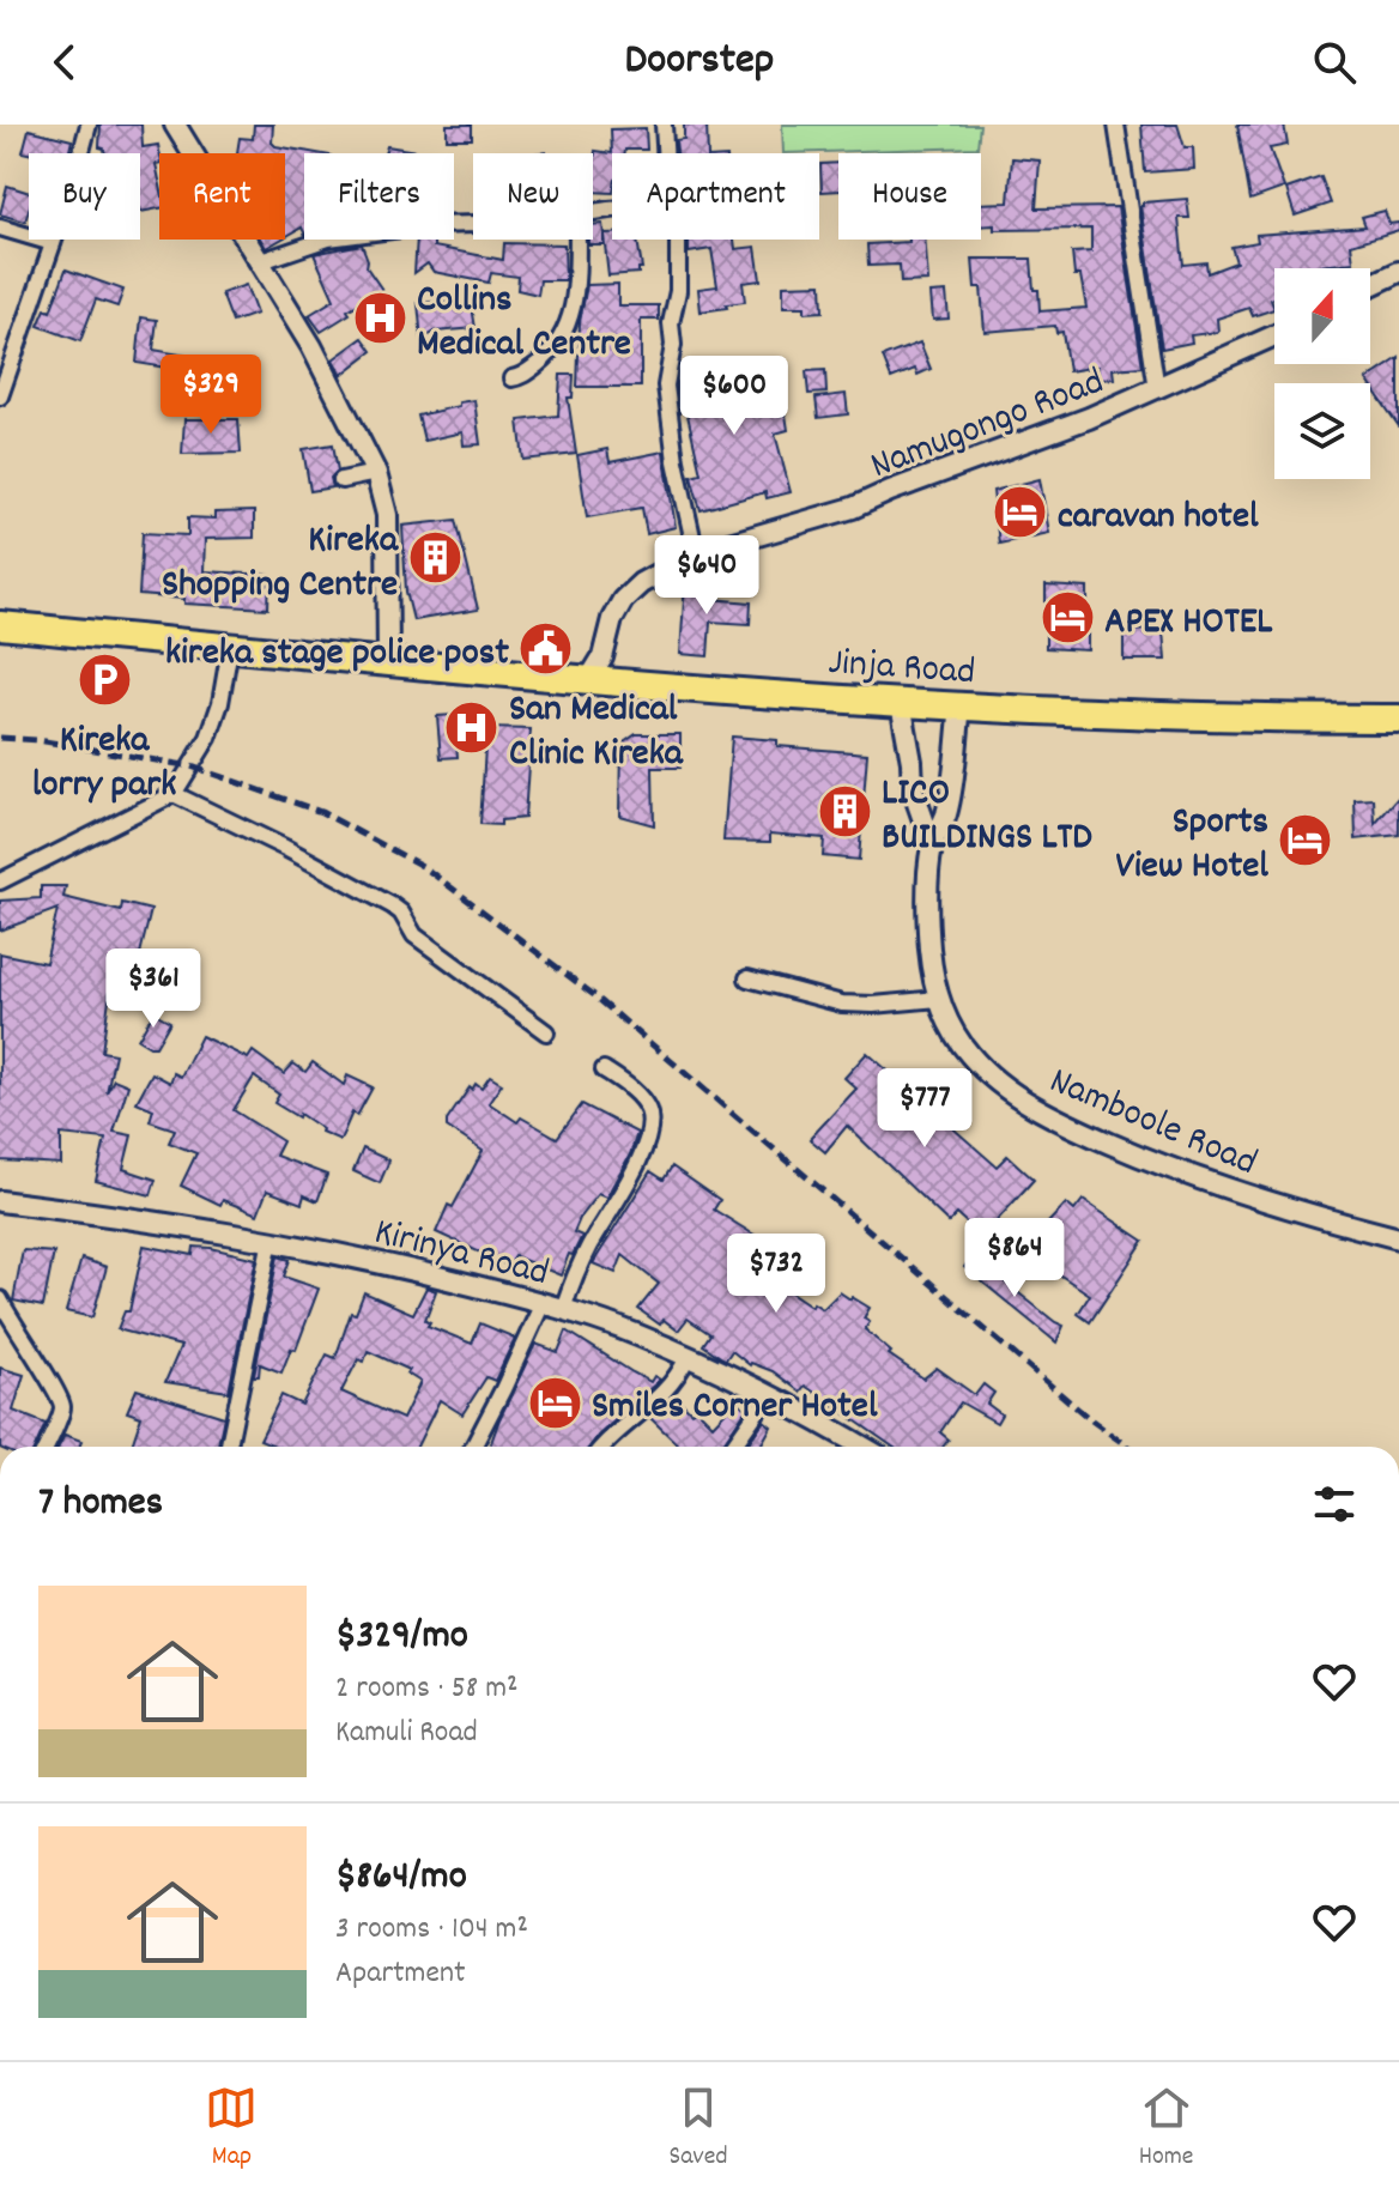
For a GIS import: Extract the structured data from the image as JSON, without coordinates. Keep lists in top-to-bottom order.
{
  "streets": {
    "highway": ["Jinja Road"],
    "main road": ["Namugongo Road", "Namboole Road", "Kirinya Road"]
  },
  "crossings": [
    ["Namugongo Road", "Jinja Road"],
    ["Jinja Road", "Namboole Road"]
  ],
  "places": {
    "hospital": ["Collins Medical Centre", "San Medical Clinic Kireka"],
    "hotel": [
      "caravan hotel",
      "APEX HOTEL",
      "Sports View Hotel",
      "Smiles Corner Hotel"
    ],
    "building": ["Kireka Shopping Centre", "LICO BUILDINGS LTD"],
    "public building": ["kireka stage police post"],
    "parking": ["Kireka lorry park"]
  },
  "north": "top",
  "page": {
    "header": "Doorstep",
    "chip": [
      "Buy",
      "Rent",
      "Filters",
      "New",
      "Apartment",
      "House"
    ],
    "price": [
      "$329",
      "$600",
      "$640",
      "$361",
      "$777",
      "$864",
      "$732"
    ],
    "heading": "7 homes",
    "list": [
      {
        "name": "$329/mo",
        "note": "2 rooms · 58 m² · Kamuli Road"
      },
      {
        "name": "$864/mo",
        "note": "3 rooms · 104 m² · Apartment"
      }
    ],
    "tabs": ["Map", "Saved", "Home"]
  }
}
